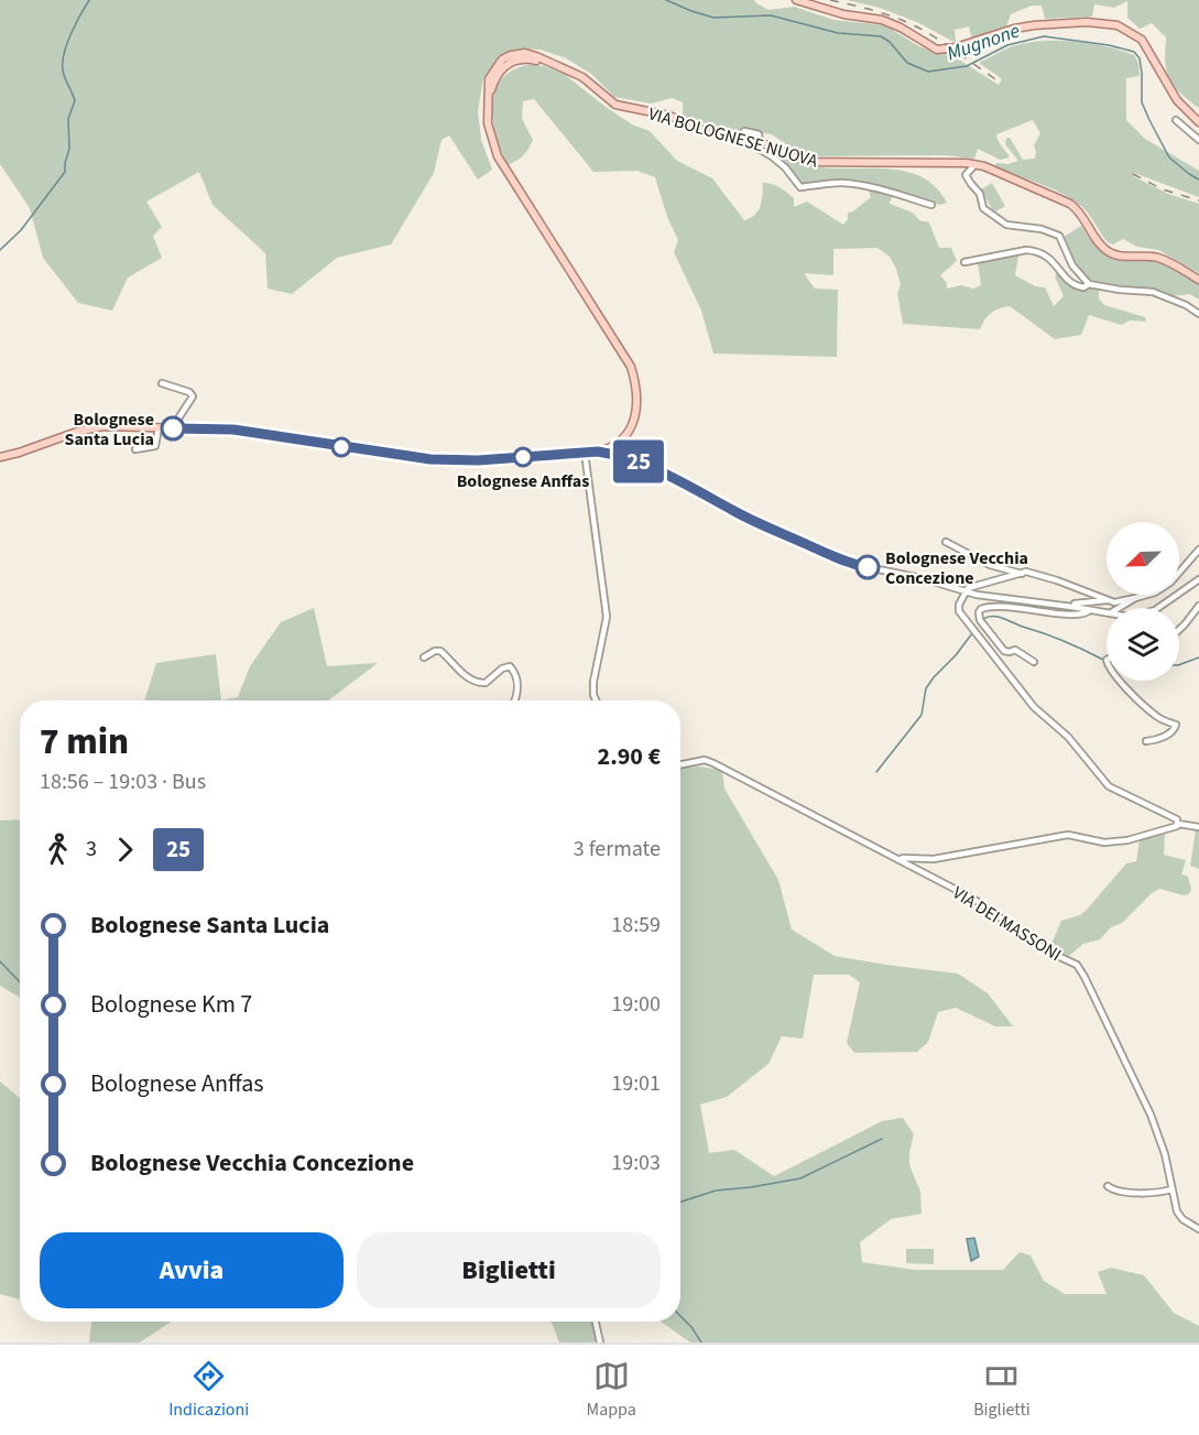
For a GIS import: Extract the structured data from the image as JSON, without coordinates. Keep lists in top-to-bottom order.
{
  "streets": {
    "main road": ["VIA BOLOGNESE NUOVA"],
    "street": ["VIA DEI MASSONI"]
  },
  "water": ["Mugnone"],
  "places": ["Bolognese Santa Lucia", "Bolognese Anffas", "Bolognese Vecchia Concezione"],
  "lines": ["bus line 25"],
  "north": "bottom left",
  "page": {
    "on_map": "25",
    "heading": ["7 min", "18:56 – 19:03 · Bus", "2.90 €"],
    "legs": ["3", "25", "3 fermate"],
    "list": [
      {
        "name": "Bolognese Santa Lucia",
        "value": "18:59"
      },
      {
        "name": "Bolognese Km 7",
        "value": "19:00"
      },
      {
        "name": "Bolognese Anffas",
        "value": "19:01"
      },
      {
        "name": "Bolognese Vecchia Concezione",
        "value": "19:03"
      }
    ],
    "buttons": ["Avvia", "Biglietti"],
    "tabs": ["Indicazioni", "Mappa", "Biglietti"]
  }
}
